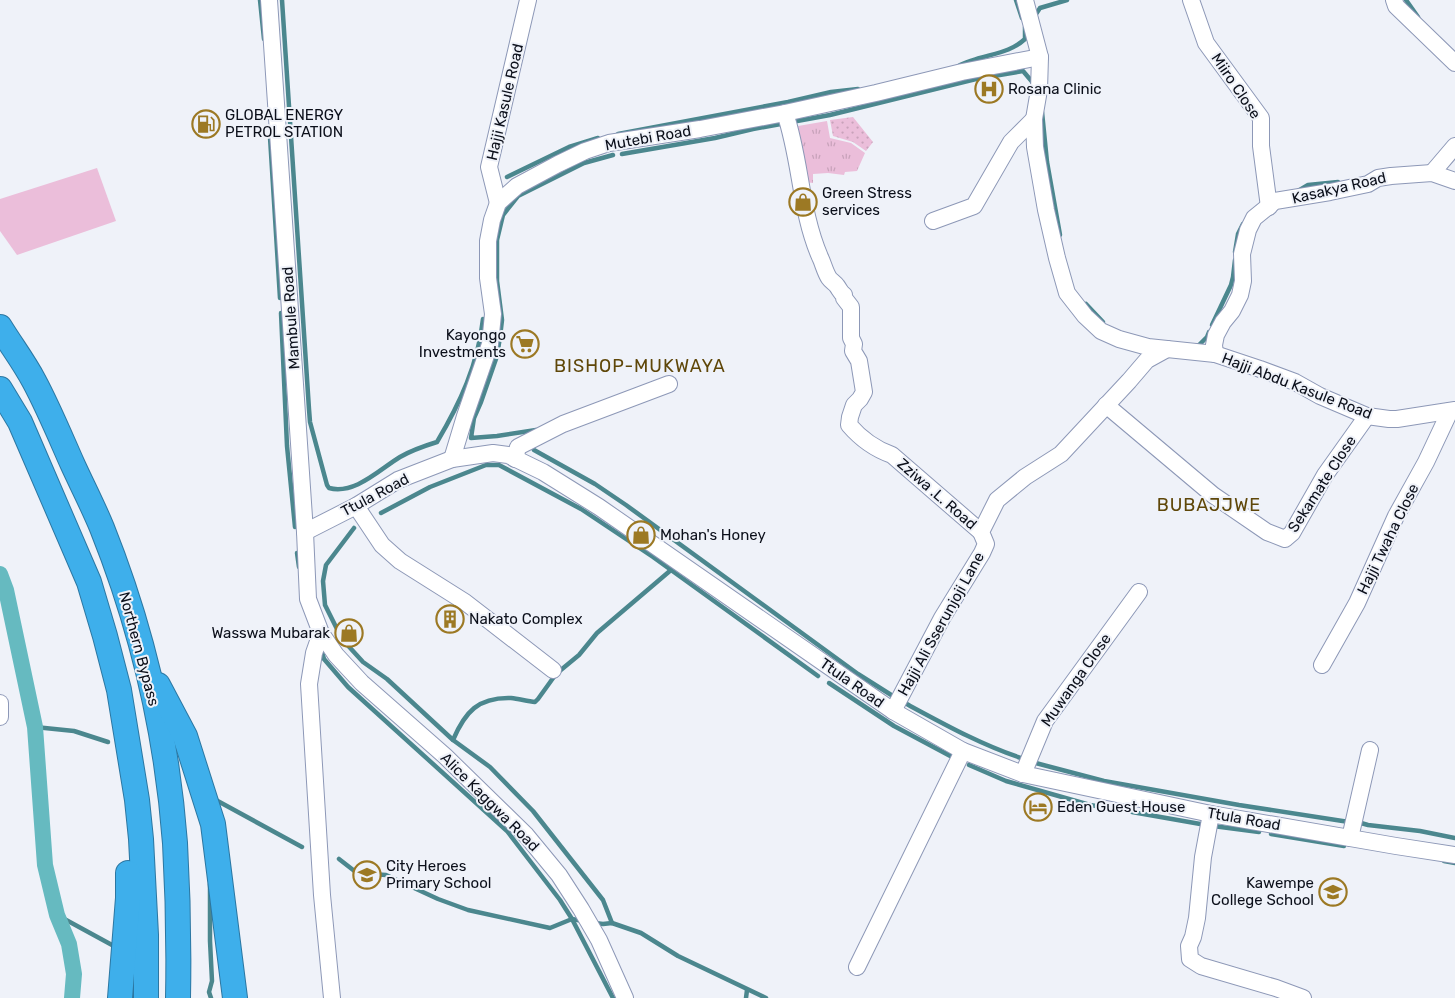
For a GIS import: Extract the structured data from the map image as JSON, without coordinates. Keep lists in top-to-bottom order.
{
  "streets": {
    "highway": ["Northern Bypass"],
    "street": [
      "Miiro Close",
      "Hajji Kasule Road",
      "Mutebi Road",
      "Kasakya Road",
      "Mambule Road",
      "Hajji Abdu Kasule Road",
      "Sekamate Close",
      "Zziwa .L. Road",
      "Ttula Road",
      "Hajji Twaha Close",
      "Hajji Ali Sserunjoji Lane",
      "Muwanga Close",
      "Alice Kaggwa Road"
    ]
  },
  "crossings": [
    ["Miiro Close", "Kasakya Road"],
    ["Hajji Kasule Road", "Mutebi Road"],
    ["Mutebi Road", "Hajji Abdu Kasule Road"],
    ["Mutebi Road", "Zziwa .L. Road"],
    ["Kasakya Road", "Hajji Abdu Kasule Road"],
    ["Mambule Road", "Ttula Road"],
    ["Mambule Road", "Alice Kaggwa Road"],
    ["Hajji Abdu Kasule Road", "Sekamate Close"],
    ["Hajji Abdu Kasule Road", "Hajji Twaha Close"],
    ["Hajji Abdu Kasule Road", "Hajji Ali Sserunjoji Lane"],
    ["Sekamate Close", "Hajji Ali Sserunjoji Lane"],
    ["Zziwa .L. Road", "Hajji Ali Sserunjoji Lane"],
    ["Ttula Road", "Hajji Ali Sserunjoji Lane"],
    ["Ttula Road", "Muwanga Close"]
  ],
  "districts": ["BISHOP-MUKWAYA", "BUBAJJWE"],
  "places": {
    "hospital": ["Rosana Clinic"],
    "fuel station": ["GLOBAL ENERGY PETROL STATION"],
    "shop": ["Green Stress services", "Mohan's Honey", "Wasswa Mubarak"],
    "supermarket": ["Kayongo Investments"],
    "building": ["Nakato Complex"],
    "hotel": ["Eden Guest House"],
    "school or university": ["City Heroes Primary School", "Kawempe College School"]
  }
}
